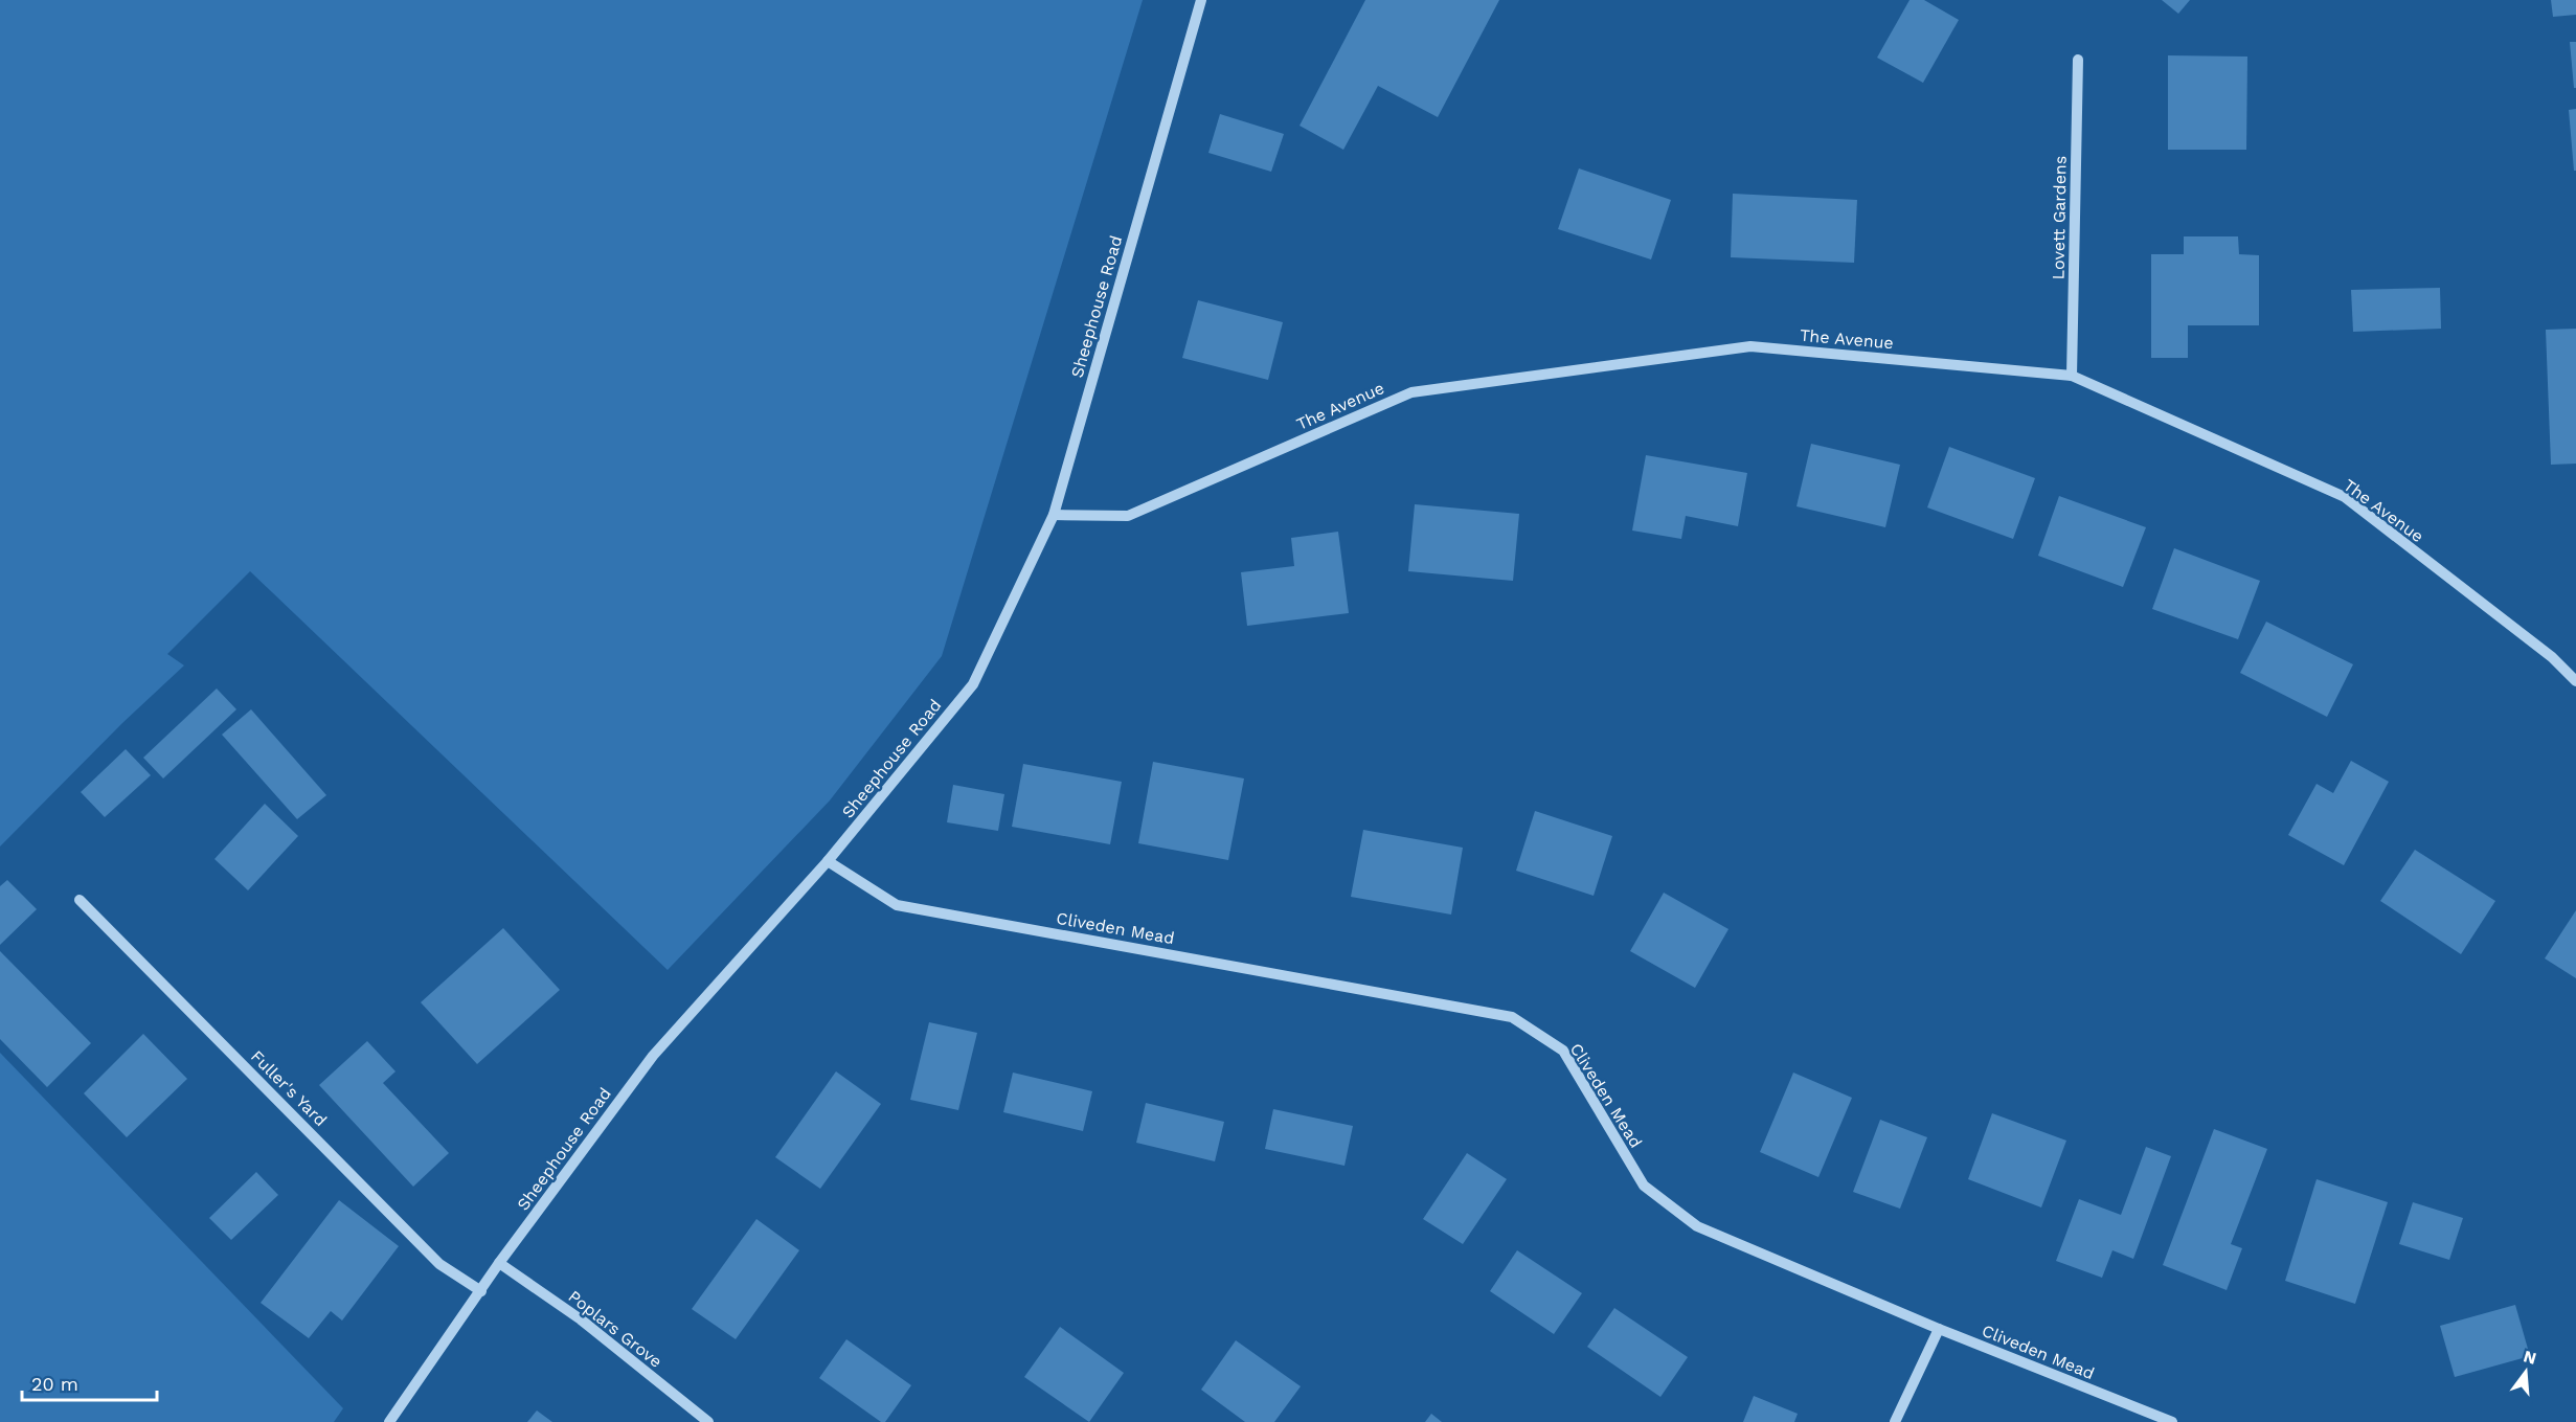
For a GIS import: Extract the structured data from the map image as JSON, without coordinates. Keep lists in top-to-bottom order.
{
  "streets": {
    "street": [
      "Lovett Gardens",
      "Sheephouse Road",
      "The Avenue",
      "Cliveden Mead",
      "Fuller's Yard",
      "Poplars Grove"
    ]
  },
  "crossings": [
    ["Lovett Gardens", "The Avenue"],
    ["Sheephouse Road", "The Avenue"],
    ["Sheephouse Road", "Cliveden Mead"],
    ["Sheephouse Road", "Fuller's Yard"],
    ["Sheephouse Road", "Poplars Grove"]
  ],
  "scale_bar": "20 m",
  "north": "top"
}
